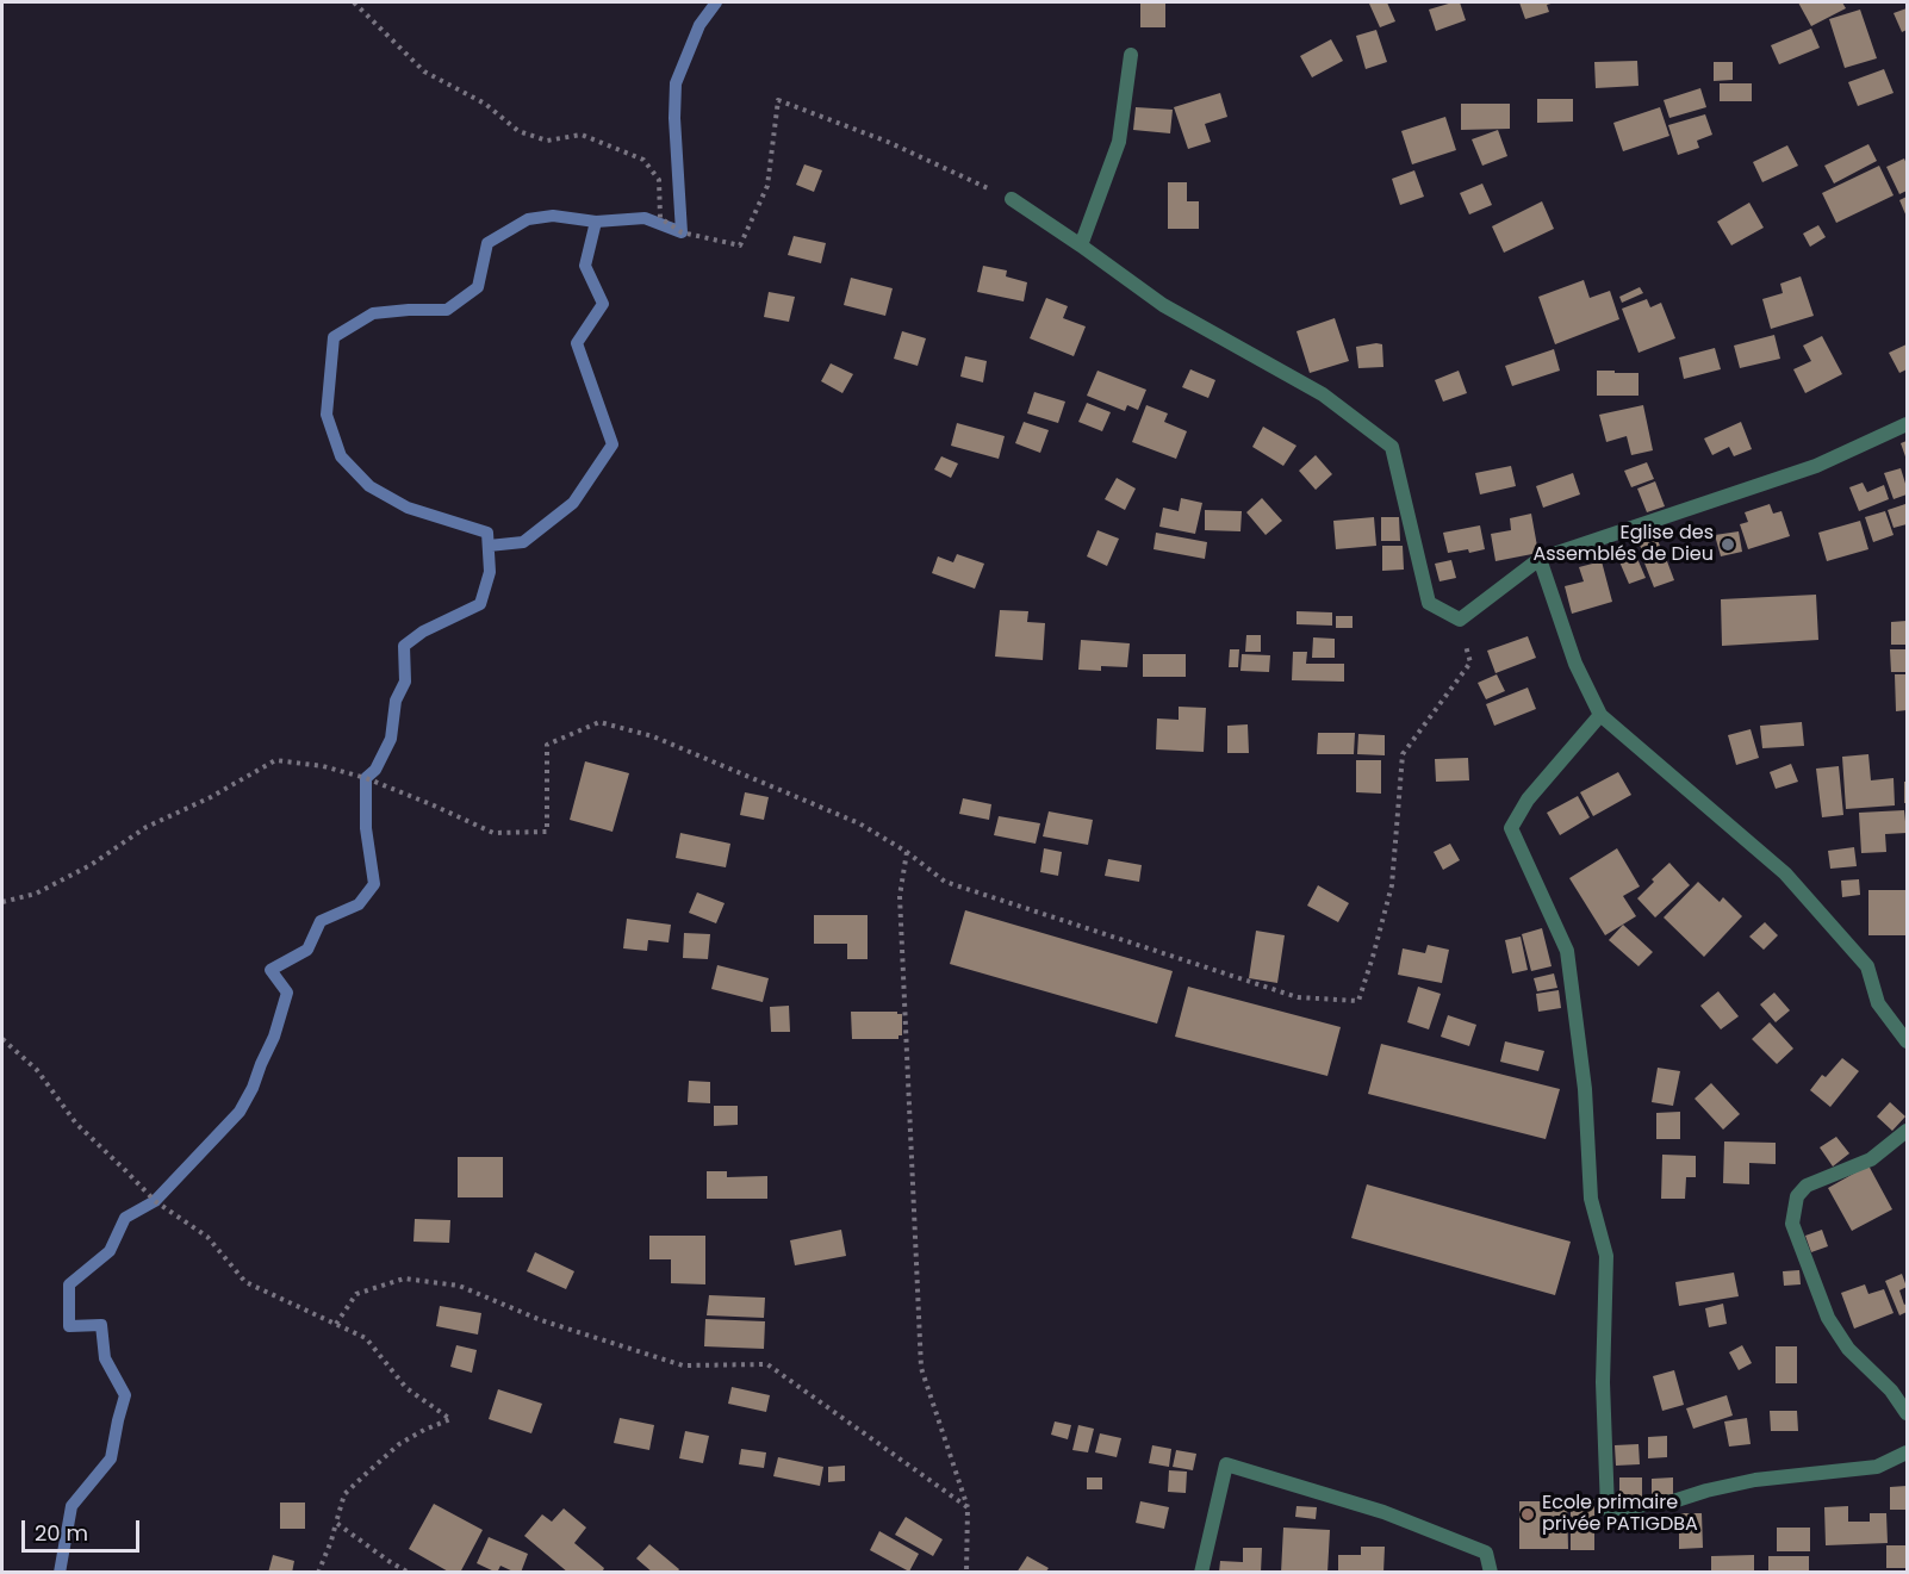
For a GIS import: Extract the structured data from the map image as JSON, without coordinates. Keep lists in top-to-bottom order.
{
  "places": ["Eglise des Assemblés de Dieu", "Ecole primaire privée PATIGDBA"],
  "scale_bar": "20 m"
}
